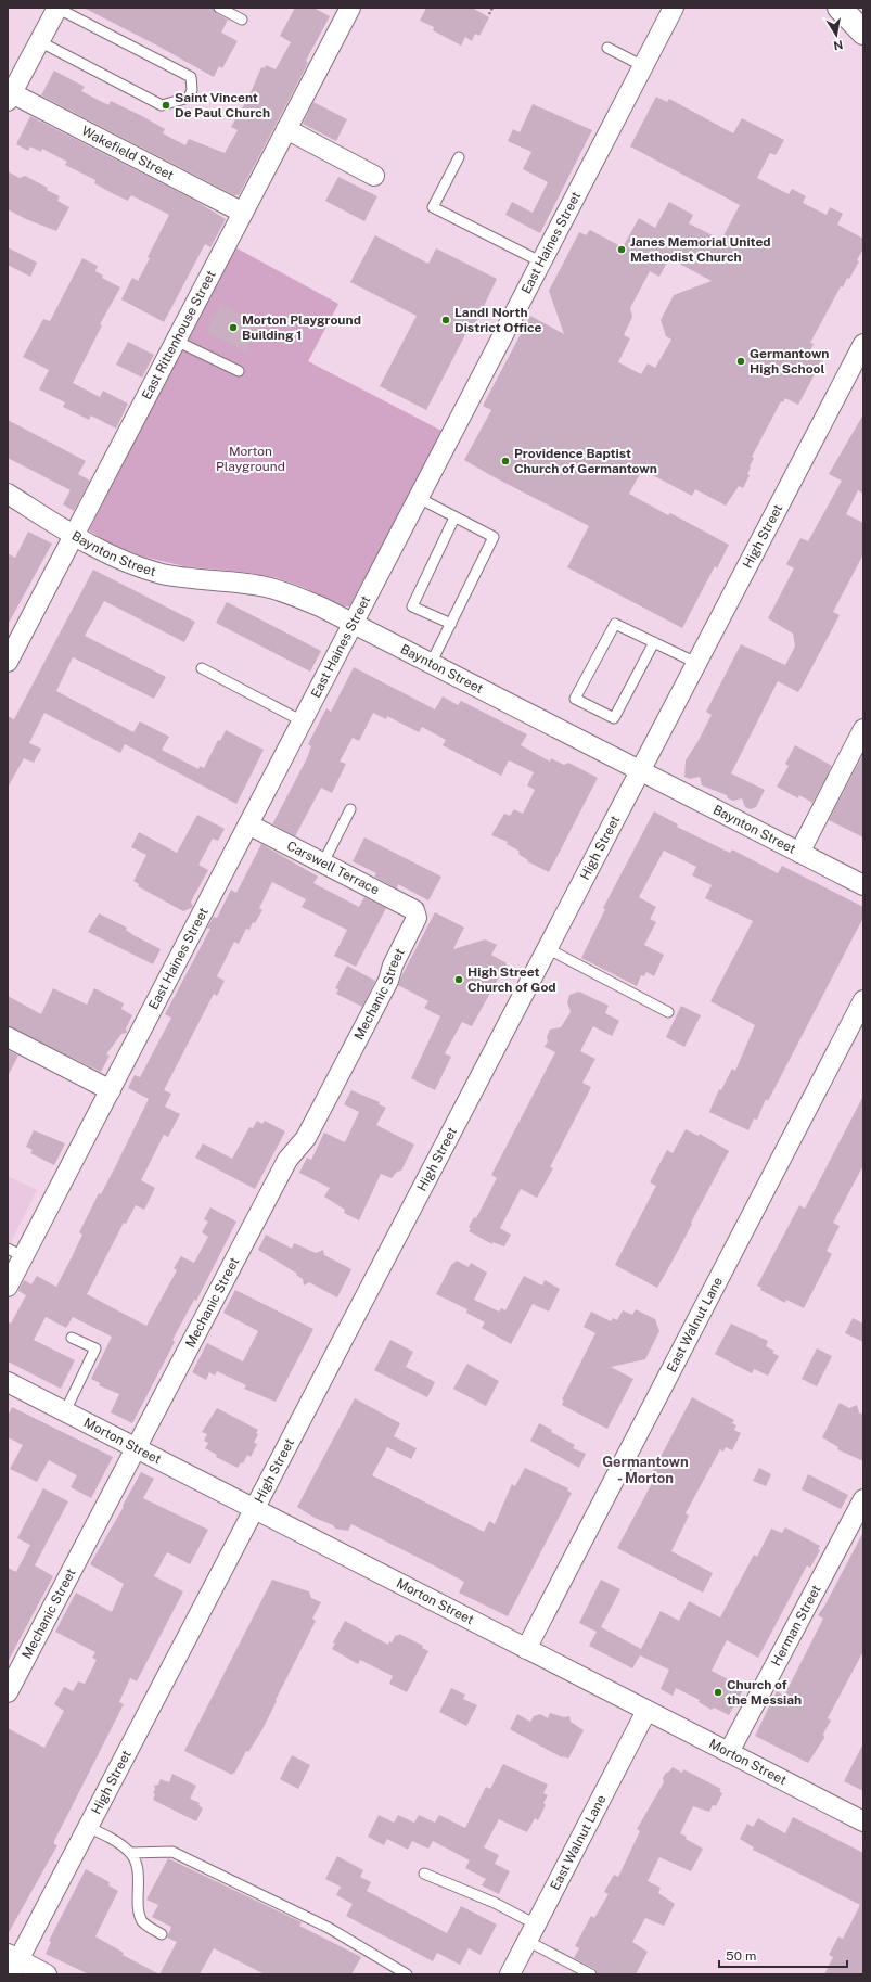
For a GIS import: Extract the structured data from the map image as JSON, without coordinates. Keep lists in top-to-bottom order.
{
  "streets": {
    "street": [
      "Wakefield Street",
      "East Haines Street",
      "East Rittenhouse Street",
      "High Street",
      "Baynton Street",
      "Carswell Terrace",
      "Mechanic Street",
      "East Walnut Lane",
      "Morton Street",
      "Herman Street"
    ]
  },
  "crossings": [
    ["Wakefield Street", "East Rittenhouse Street"],
    ["East Haines Street", "Baynton Street"],
    ["East Haines Street", "Carswell Terrace"],
    ["East Rittenhouse Street", "Baynton Street"],
    ["High Street", "Baynton Street"],
    ["High Street", "Morton Street"],
    ["Carswell Terrace", "Mechanic Street"],
    ["Mechanic Street", "Morton Street"],
    ["East Walnut Lane", "Morton Street"],
    ["Morton Street", "Herman Street"]
  ],
  "districts": ["Germantown - Morton"],
  "parks": ["Morton Playground"],
  "places": [
    "Saint Vincent De Paul Church",
    "Janes Memorial United Methodist Church",
    "LandI North District Office",
    "Morton Playground Building 1",
    "Germantown High School",
    "Providence Baptist Church of Germantown",
    "High Street Church of God",
    "Church of the Messiah"
  ],
  "scale_bar": "50 m",
  "north": "bottom"
}
